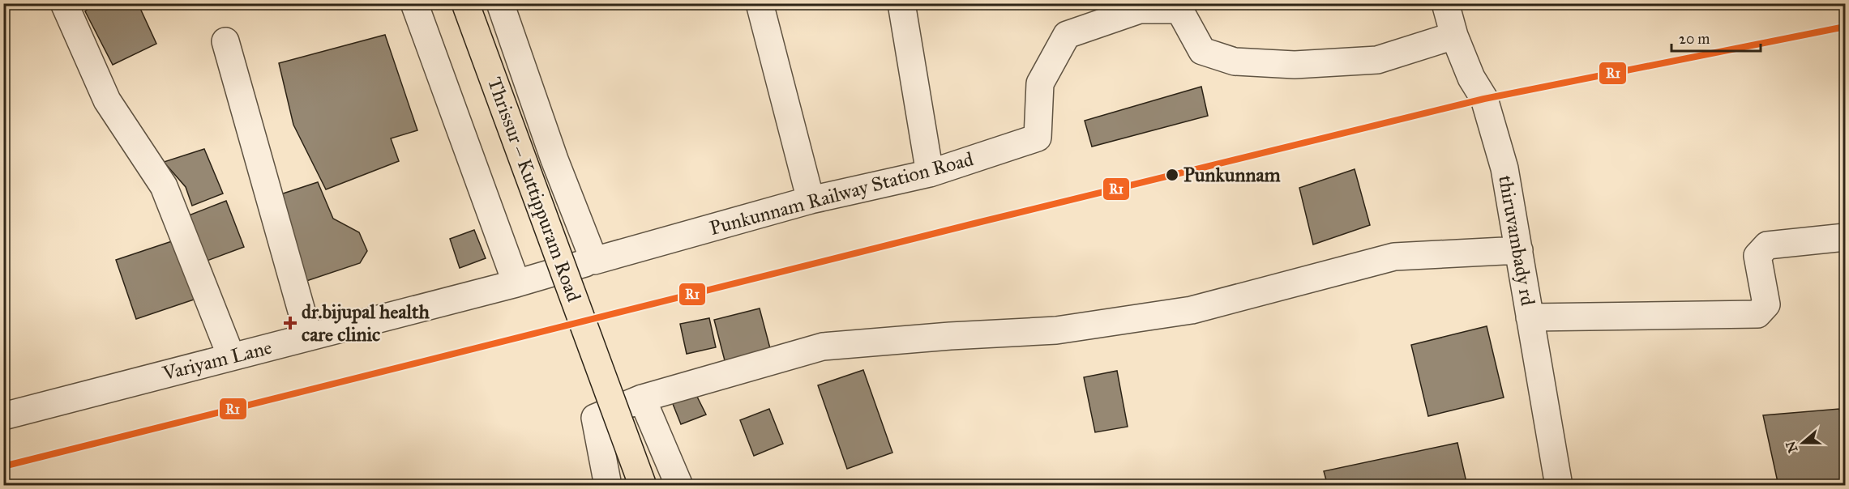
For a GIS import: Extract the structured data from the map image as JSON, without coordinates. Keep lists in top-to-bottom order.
{
  "streets": {
    "main road": ["Thrissur – Kuttippuram Road"],
    "street": ["Punkunnam Railway Station Road", "thiruvambady rd", "Variyam Lane"]
  },
  "crossings": [
    ["Punkunnam Railway Station Road", "thiruvambady rd"],
    ["Punkunnam Railway Station Road", "Variyam Lane"]
  ],
  "places": {
    "other": ["Punkunnam"],
    "health": ["dr.bijupal health care clinic"]
  },
  "lines": ["transit line R1"],
  "scale_bar": "20 m",
  "north": "left"
}
